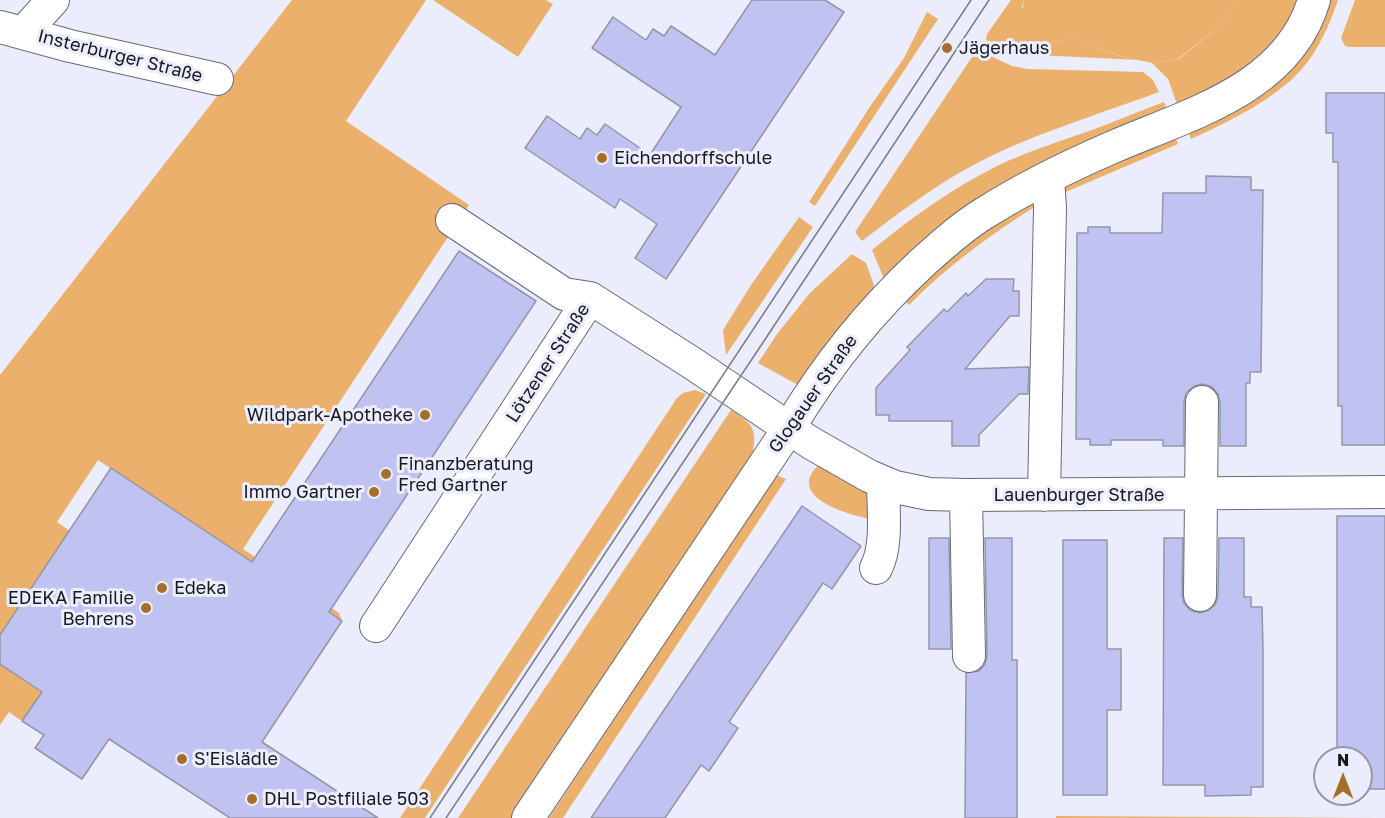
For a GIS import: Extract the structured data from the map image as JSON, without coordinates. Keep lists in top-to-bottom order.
{
  "streets": {
    "street": [
      "Insterburger Straße",
      "Lötzener Straße",
      "Glogauer Straße",
      "Lauenburger Straße"
    ]
  },
  "crossings": [
    ["Lötzener Straße", "Glogauer Straße"],
    ["Lötzener Straße", "Lauenburger Straße"],
    ["Glogauer Straße", "Lauenburger Straße"]
  ],
  "places": [
    "Jägerhaus",
    "Eichendorffschule",
    "Wildpark-Apotheke",
    "Finanzberatung Fred Gartner",
    "Immo Gartner",
    "Edeka",
    "EDEKA Familie Behrens",
    "S'Eislädle",
    "DHL Postfiliale 503"
  ],
  "north": "top"
}
